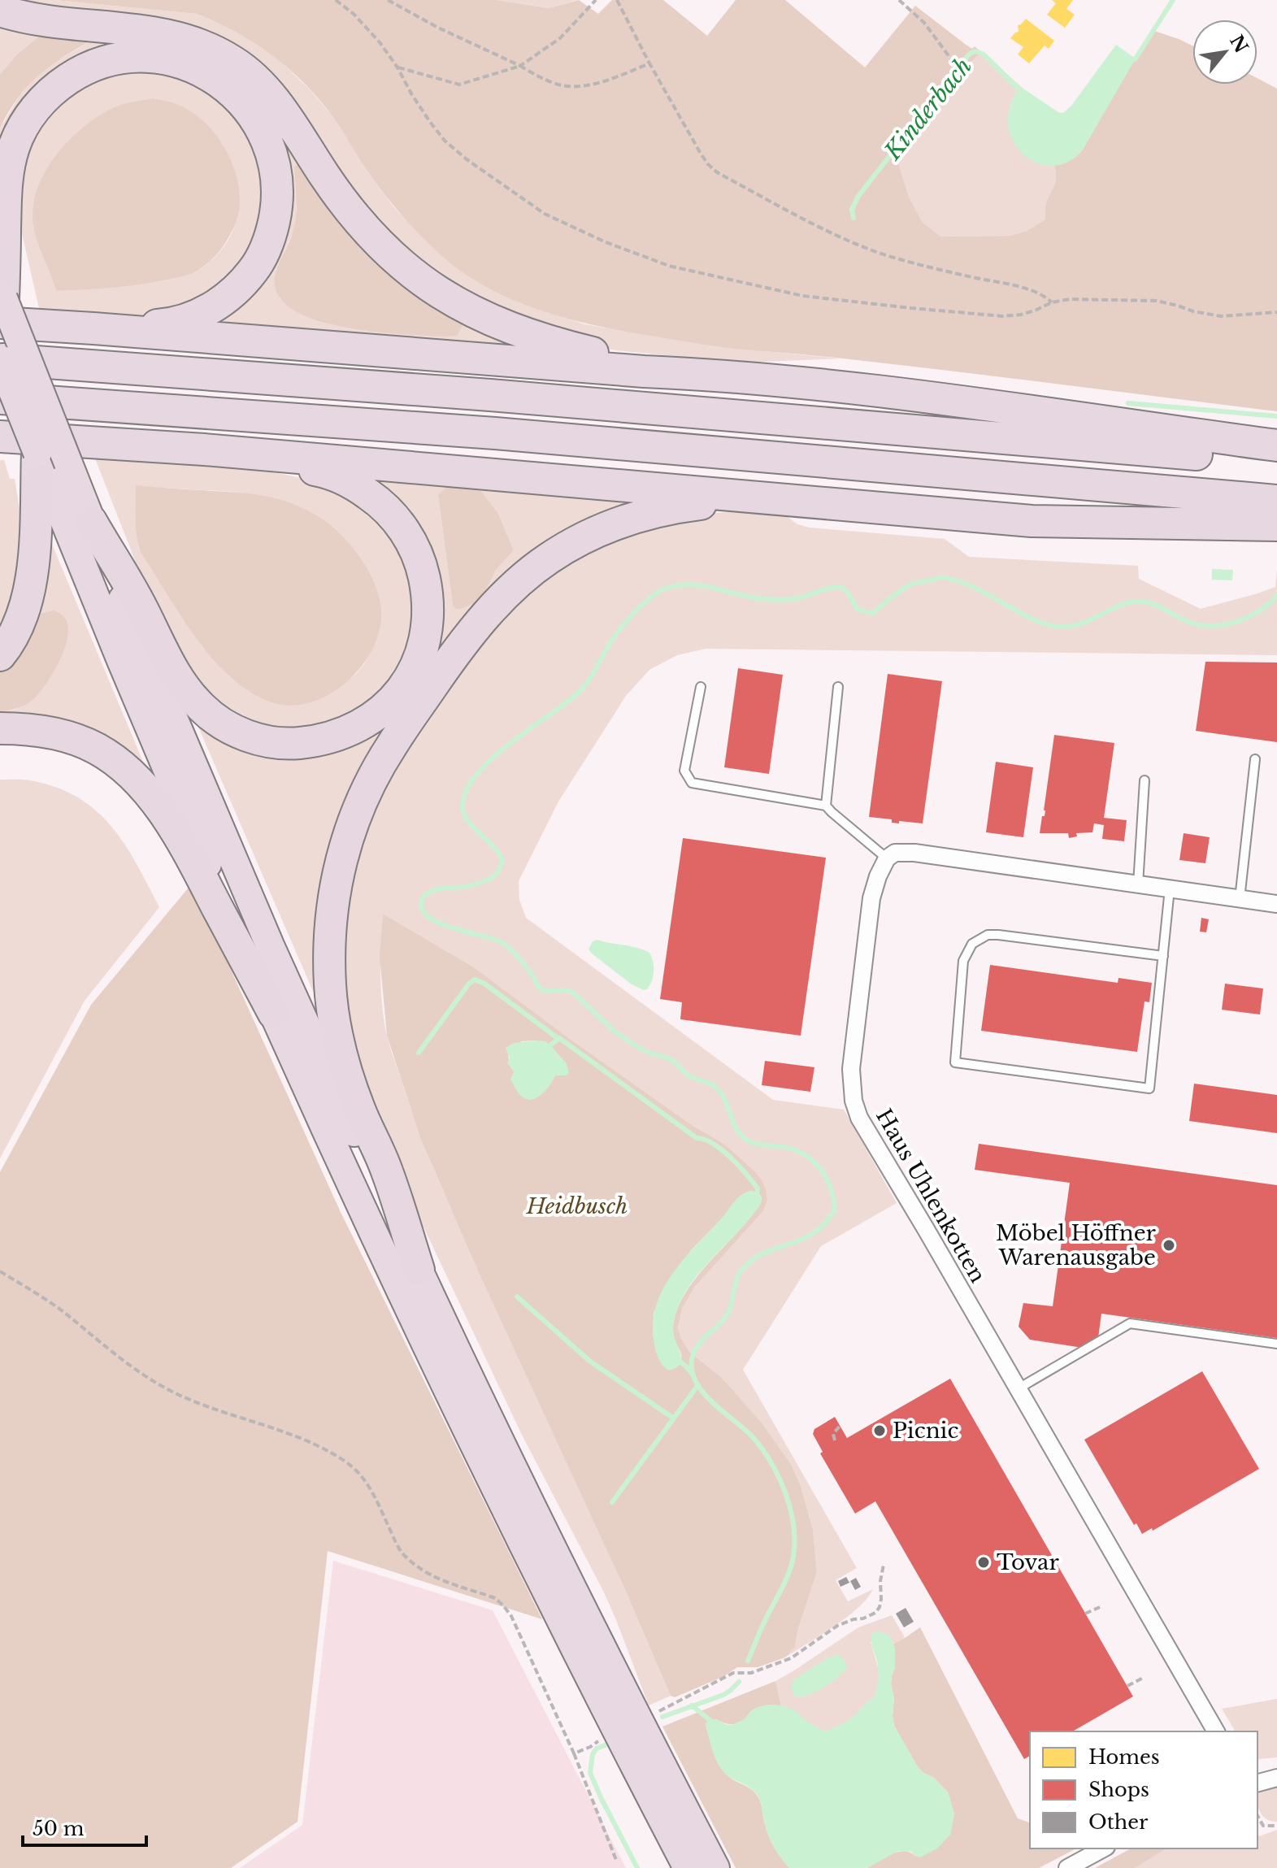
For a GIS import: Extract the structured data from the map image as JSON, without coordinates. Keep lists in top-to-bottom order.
{
  "streets": {
    "street": ["Haus Uhlenkotten"]
  },
  "water": ["Kinderbach"],
  "parks": ["Heidbusch"],
  "places": ["Möbel Höffner Warenausgabe", "Picnic", "Tovar"],
  "legend": ["Homes", "Shops", "Other"],
  "scale_bar": "50 m",
  "north": "top right"
}
